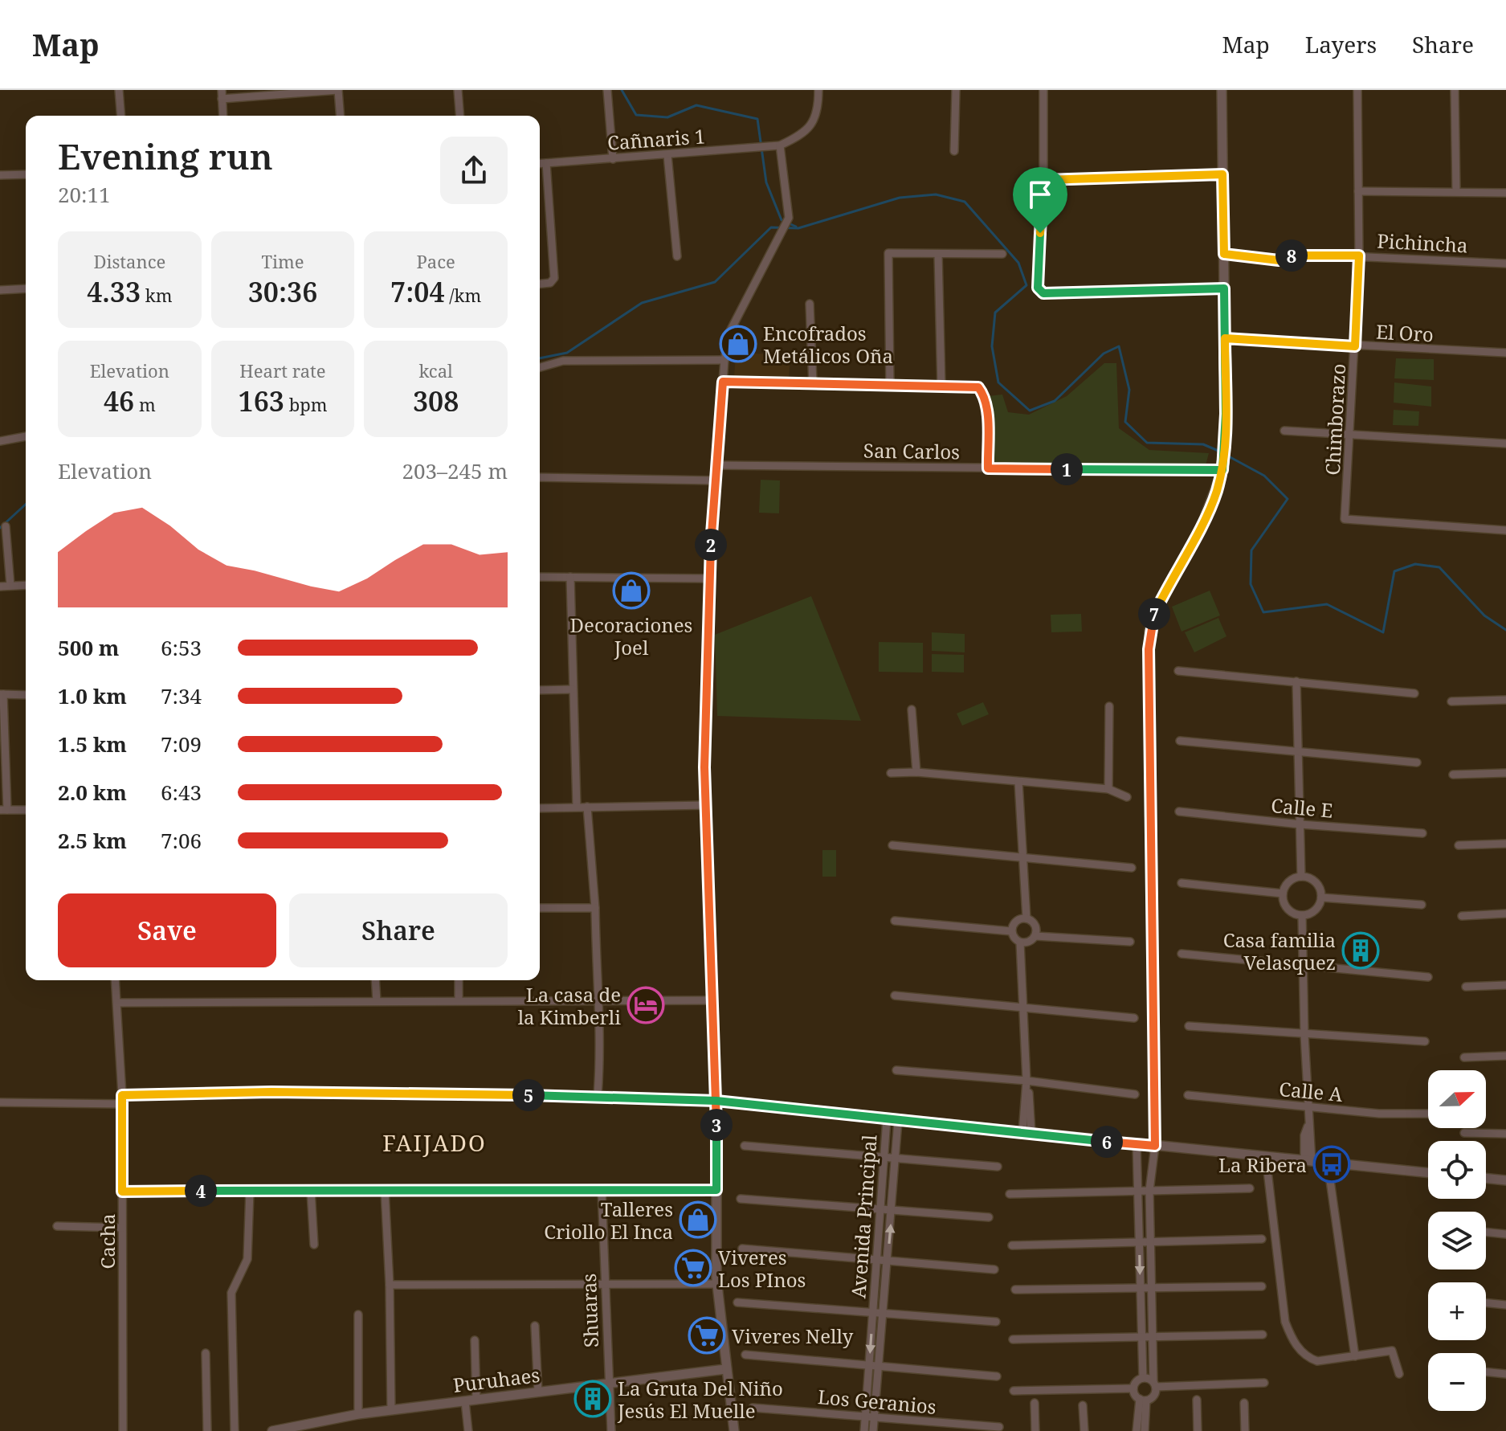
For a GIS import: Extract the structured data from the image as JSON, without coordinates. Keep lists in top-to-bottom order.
{
  "streets": {
    "street": [
      "Cañnaris 1",
      "Pichincha",
      "El Oro",
      "Chimborazo",
      "San Carlos",
      "Calle E",
      "Calle A",
      "Avenida Principal",
      "Cacha",
      "Shuaras",
      "Puruhaes",
      "Los Geranios"
    ]
  },
  "crossings": [
    ["Pichincha", "Chimborazo"],
    ["El Oro", "Chimborazo"],
    ["Avenida Principal", "Los Geranios"],
    ["Shuaras", "Puruhaes"]
  ],
  "districts": ["FAIJADO"],
  "places": {
    "shop": ["Encofrados Metálicos Oña", "Decoraciones Joel", "Talleres Criollo El Inca"],
    "building": ["Casa familia Velasquez", "La Gruta Del Niño Jesús El Muelle"],
    "hotel": ["La casa de la Kimberli"],
    "bus stop": ["La Ribera"],
    "supermarket": ["Viveres Los PInos", "Viveres Nelly"]
  },
  "north": "right",
  "page": {
    "header": "Map",
    "nav": ["Map", "Layers", "Share"],
    "heading": ["Evening run", "20:11"],
    "stats": [
      ["Distance", "4.33 km"],
      ["Time", "30:36"],
      ["Pace", "7:04 /km"],
      ["Elevation", "46 m"],
      ["Heart rate", "163 bpm"],
      ["kcal", "308"]
    ],
    "pins": [
      "8",
      "1",
      "2",
      "7",
      "5",
      "3",
      "6",
      "4"
    ],
    "chart": ["Elevation", "203–245 m"],
    "list": [
      {
        "name": "500 m",
        "note": "6:53"
      },
      {
        "name": "1.0 km",
        "note": "7:34"
      },
      {
        "name": "1.5 km",
        "note": "7:09"
      },
      {
        "name": "2.0 km",
        "note": "6:43"
      },
      {
        "name": "2.5 km",
        "note": "7:06"
      }
    ],
    "buttons": ["Save", "Share"],
    "map_buttons": ["+", "−"]
  }
}
